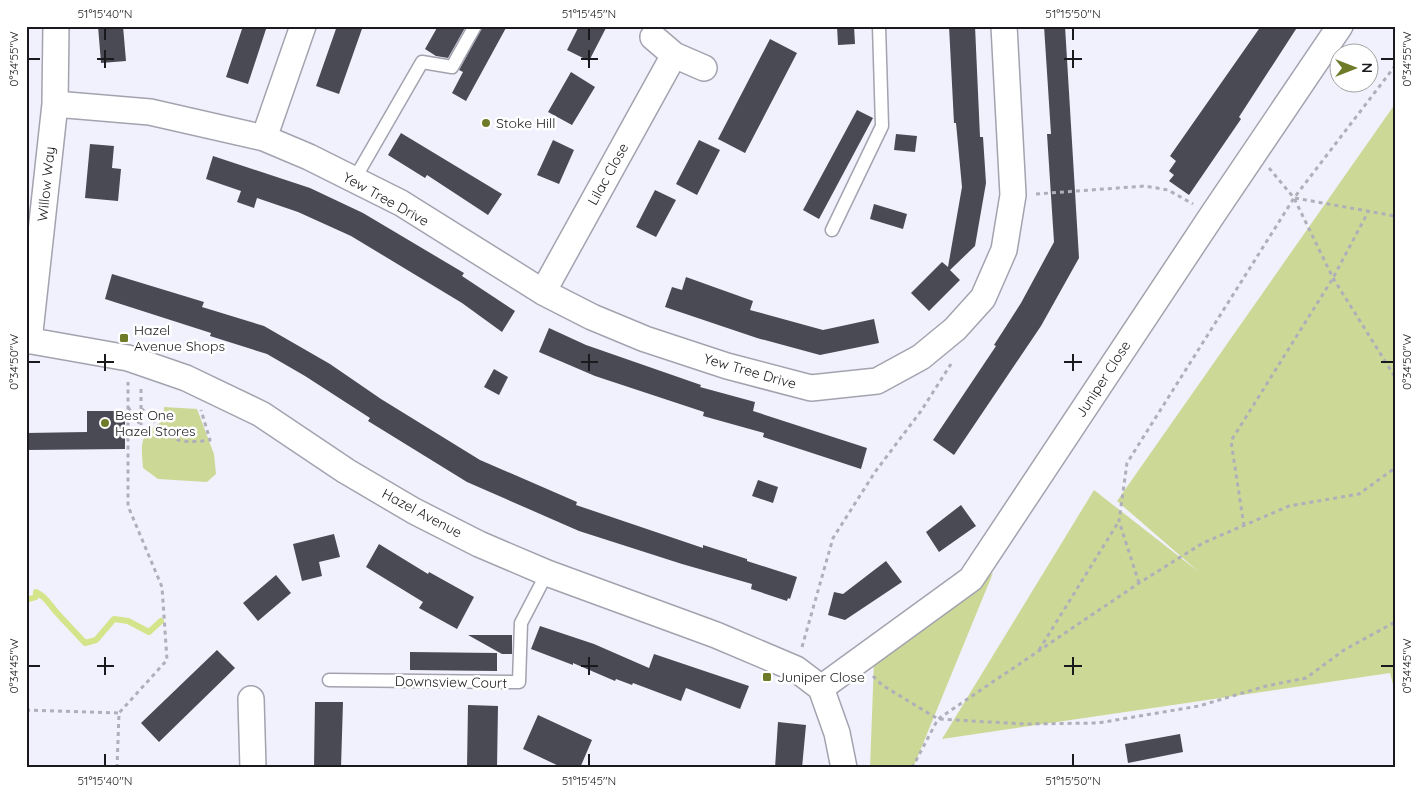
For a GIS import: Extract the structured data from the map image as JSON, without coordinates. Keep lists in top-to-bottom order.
{
  "streets": {
    "street": [
      "Lilac Close",
      "Willow Way",
      "Yew Tree Drive",
      "Juniper Close",
      "Hazel Avenue"
    ],
    "lane": ["Downsview Court"]
  },
  "crossings": [
    ["Lilac Close", "Yew Tree Drive"],
    ["Willow Way", "Yew Tree Drive"],
    ["Willow Way", "Hazel Avenue"],
    ["Juniper Close", "Hazel Avenue"],
    ["Hazel Avenue", "Downsview Court"]
  ],
  "places": {
    "other": ["Stoke Hill", "Best One Hazel Stores"],
    "transit": ["Hazel Avenue Shops", "Juniper Close"]
  },
  "north": "right",
  "coordinates": [
    "51°15'40\"N",
    "51°15'45\"N",
    "51°15'50\"N",
    "0°34'55\"W",
    "0°34'50\"W",
    "0°34'45\"W"
  ]
}
